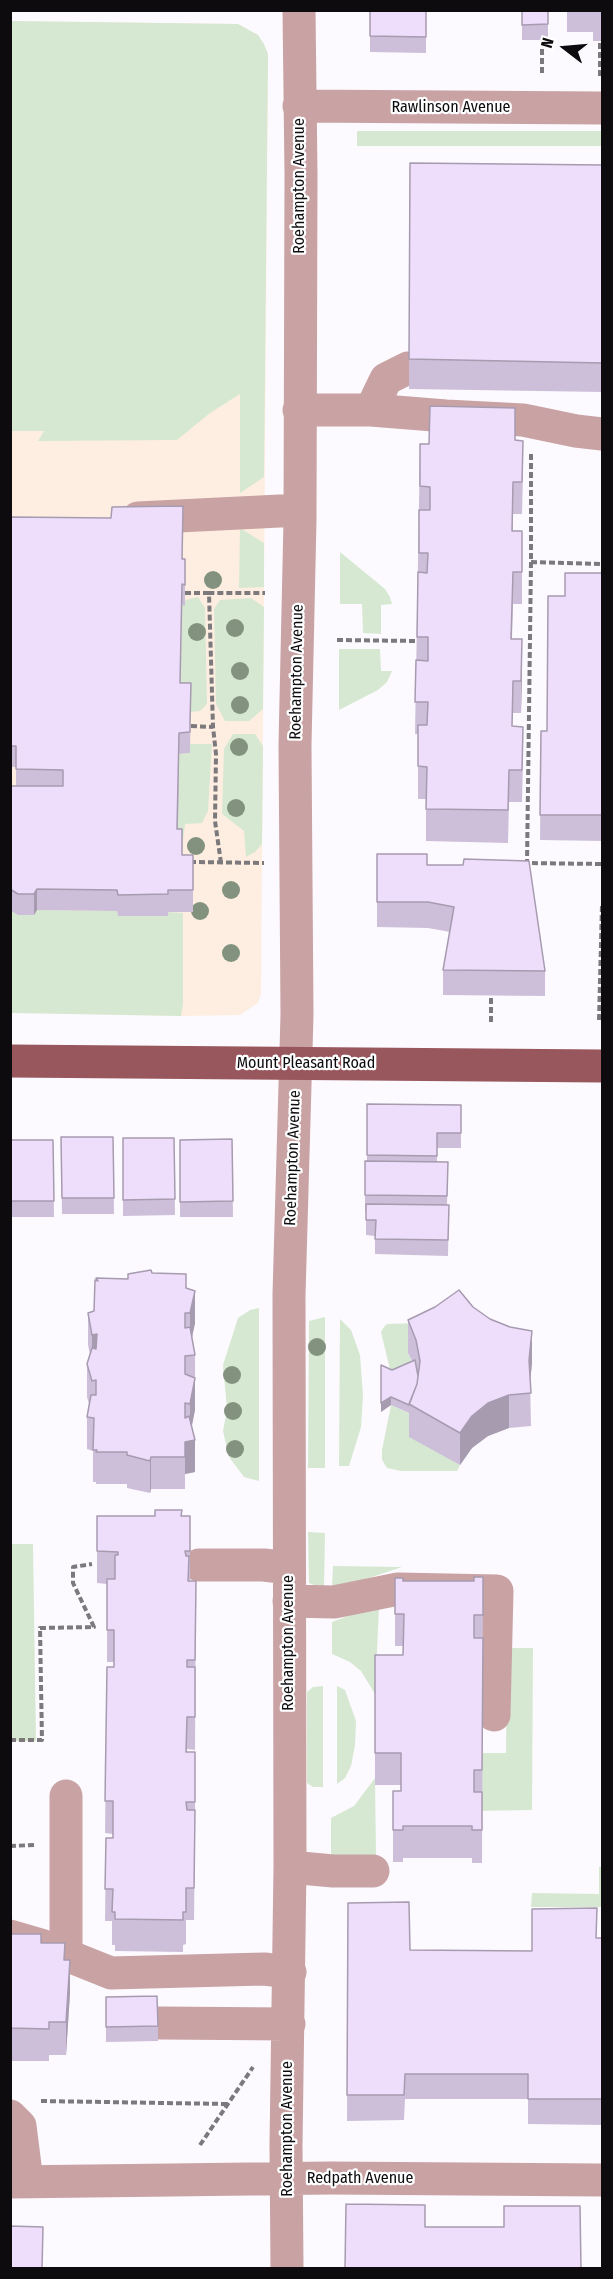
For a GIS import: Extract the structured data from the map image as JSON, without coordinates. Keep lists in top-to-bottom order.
{
  "streets": {
    "main road": ["Mount Pleasant Road"],
    "street": ["Rawlinson Avenue", "Roehampton Avenue", "Redpath Avenue"]
  },
  "crossings": [
    ["Rawlinson Avenue", "Roehampton Avenue"],
    ["Roehampton Avenue", "Mount Pleasant Road"],
    ["Roehampton Avenue", "Redpath Avenue"]
  ],
  "north": "left"
}
